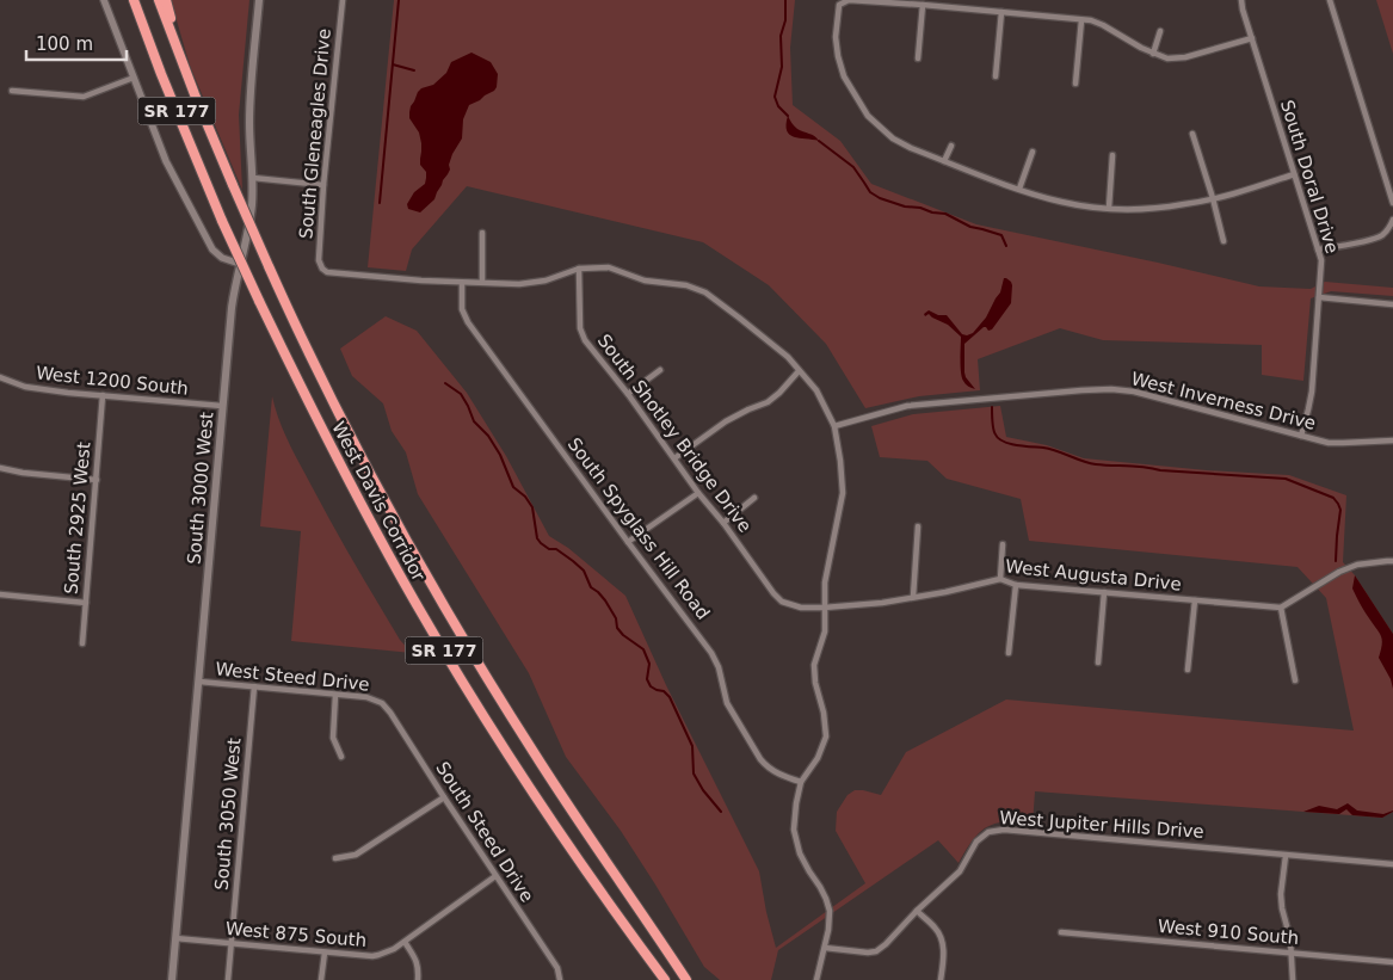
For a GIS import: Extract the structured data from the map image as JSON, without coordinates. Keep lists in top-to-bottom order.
{
  "streets": {
    "highway": ["SR 177", "West Davis Corridor"],
    "main road": ["South 3000 West"],
    "street": [
      "South Gleneagles Drive",
      "South Doral Drive",
      "West 1200 South",
      "West Inverness Drive",
      "South Shotley Bridge Drive",
      "South 2925 West",
      "South Spyglass Hill Road",
      "West Augusta Drive",
      "West Steed Drive",
      "South 3050 West",
      "West Jupiter Hills Drive",
      "South Steed Drive",
      "West 910 South",
      "West 875 South"
    ]
  },
  "crossings": [
    ["South Gleneagles Drive", "South Spyglass Hill Road"],
    ["South Doral Drive", "West Inverness Drive"],
    ["West 1200 South", "South 3000 West"],
    ["West 1200 South", "South 2925 West"],
    ["South Shotley Bridge Drive", "West Augusta Drive"],
    ["South 3000 West", "West Steed Drive"],
    ["South 3000 West", "West 875 South"],
    ["West Steed Drive", "South 3050 West"],
    ["West Steed Drive", "South Steed Drive"],
    ["South 3050 West", "West 875 South"],
    ["South Steed Drive", "West 875 South"]
  ],
  "scale_bar": "100 m"
}
